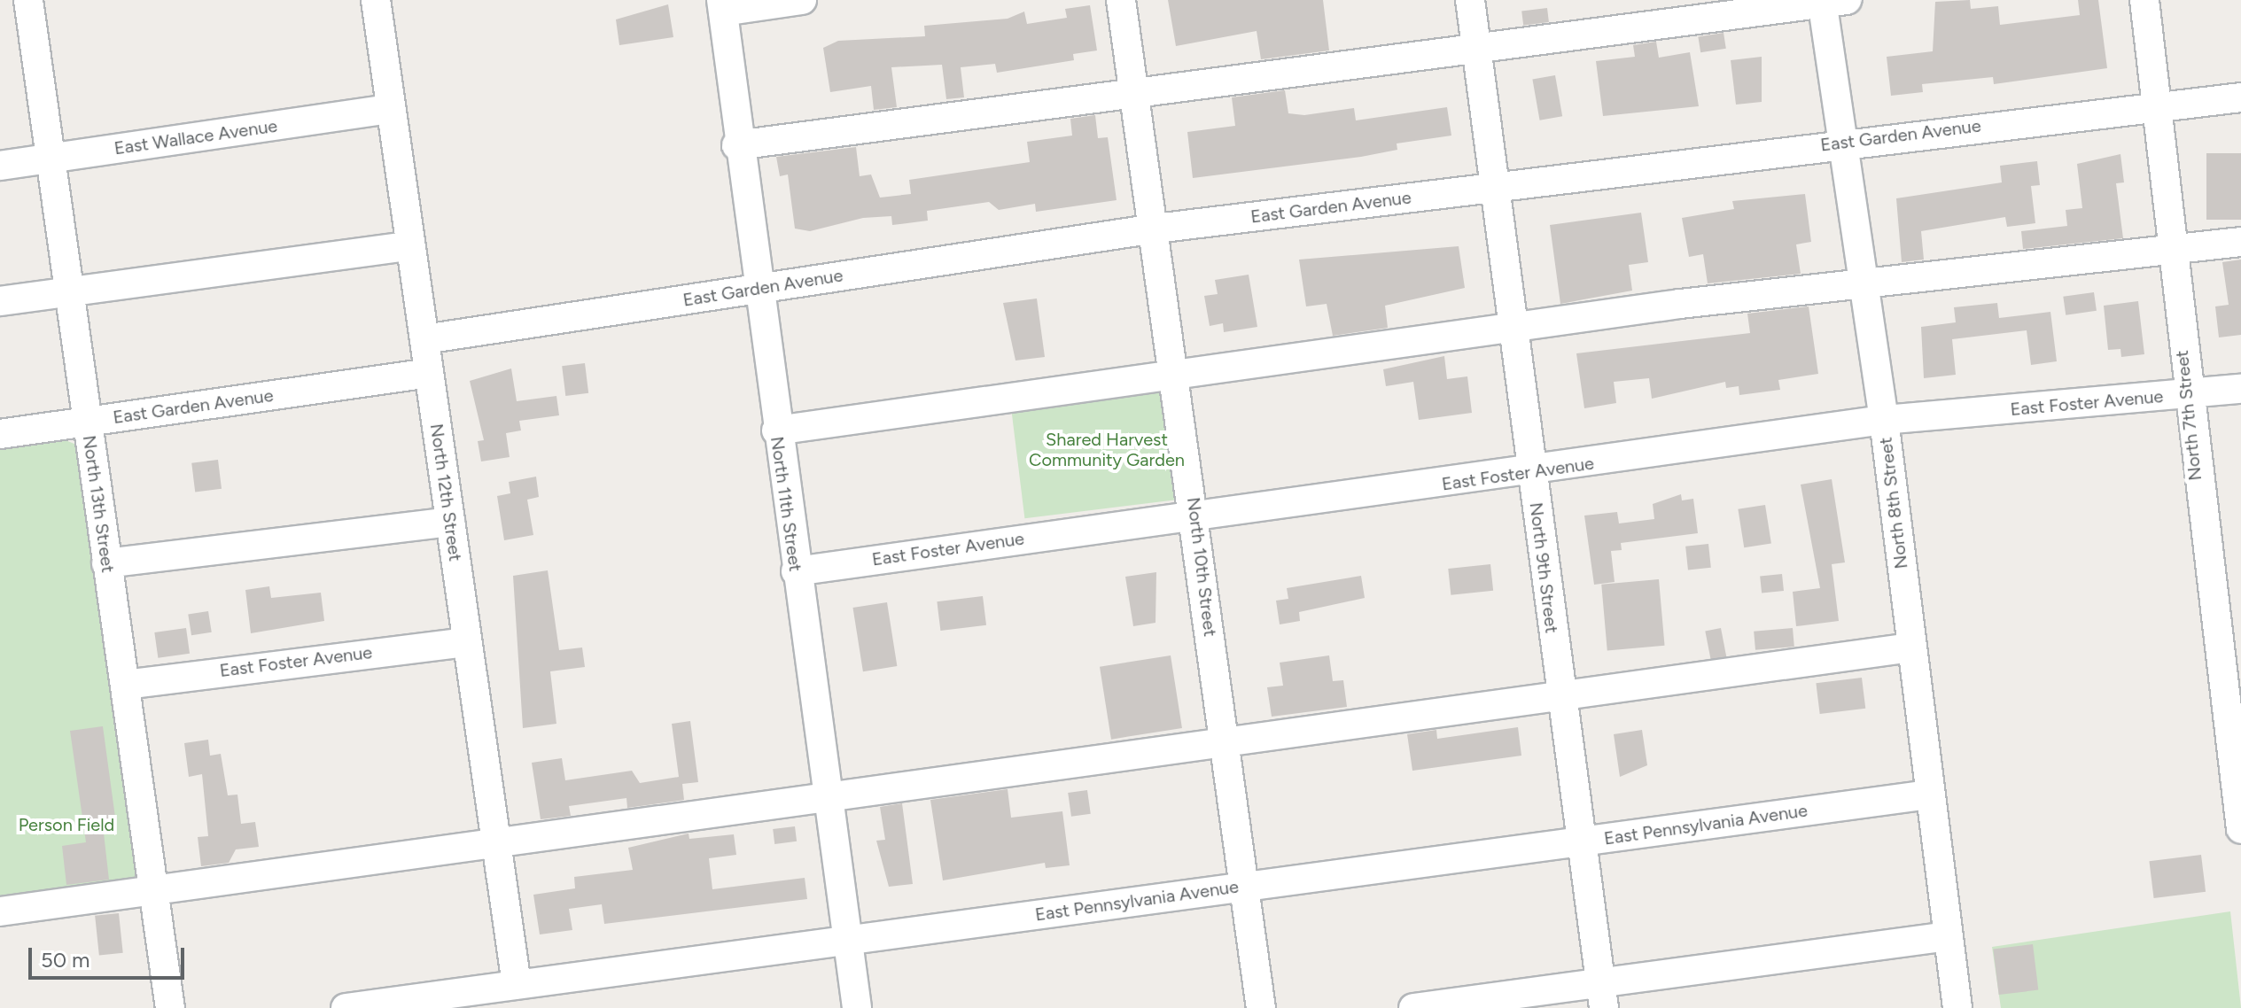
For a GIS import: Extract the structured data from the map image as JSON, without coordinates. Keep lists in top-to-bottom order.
{
  "streets": {
    "street": [
      "East Garden Avenue",
      "East Wallace Avenue",
      "East Foster Avenue",
      "North 7th Street",
      "North 12th Street",
      "North 8th Street",
      "North 13th Street",
      "North 11th Street",
      "North 10th Street",
      "North 9th Street",
      "East Pennsylvania Avenue"
    ]
  },
  "crossings": [
    ["East Garden Avenue", "North 7th Street"],
    ["East Garden Avenue", "North 12th Street"],
    ["East Garden Avenue", "North 8th Street"],
    ["East Garden Avenue", "North 13th Street"],
    ["East Garden Avenue", "North 11th Street"],
    ["East Garden Avenue", "North 10th Street"],
    ["East Garden Avenue", "North 9th Street"],
    ["East Wallace Avenue", "North 12th Street"],
    ["East Wallace Avenue", "North 13th Street"],
    ["East Foster Avenue", "North 7th Street"],
    ["East Foster Avenue", "North 12th Street"],
    ["East Foster Avenue", "North 8th Street"],
    ["East Foster Avenue", "North 13th Street"],
    ["East Foster Avenue", "North 11th Street"],
    ["East Foster Avenue", "North 10th Street"],
    ["East Foster Avenue", "North 9th Street"],
    ["North 12th Street", "East Pennsylvania Avenue"],
    ["North 8th Street", "East Pennsylvania Avenue"],
    ["North 11th Street", "East Pennsylvania Avenue"],
    ["North 10th Street", "East Pennsylvania Avenue"],
    ["North 9th Street", "East Pennsylvania Avenue"]
  ],
  "parks": ["Shared Harvest Community Garden", "Person Field"],
  "scale_bar": "50 m"
}
